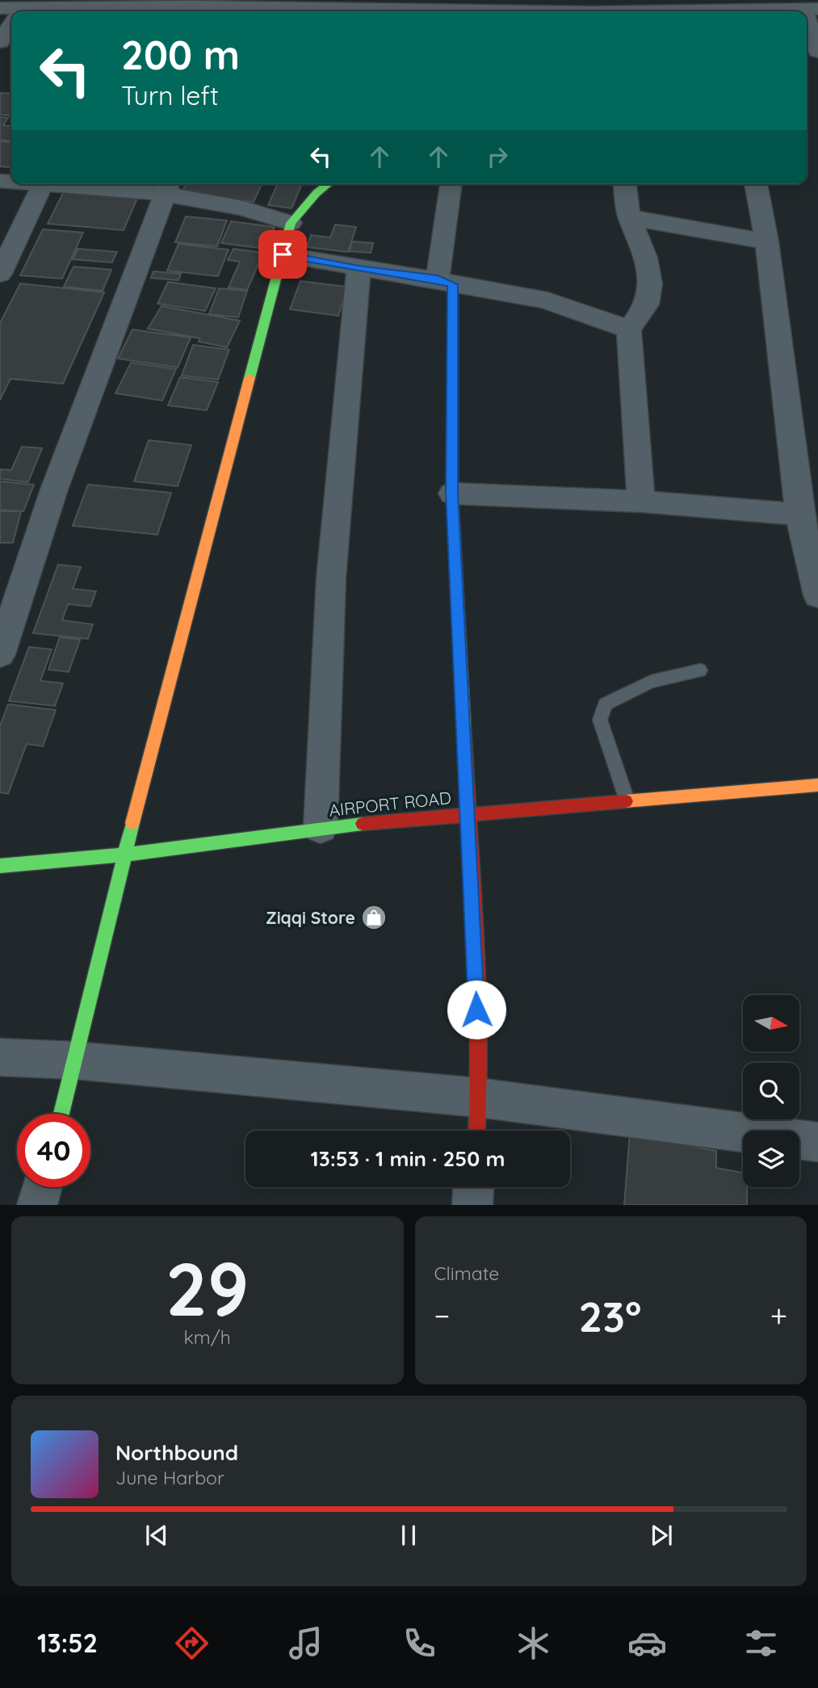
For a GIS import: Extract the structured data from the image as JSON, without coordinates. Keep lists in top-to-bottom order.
{
  "streets": {
    "street": ["AIRPORT ROAD"]
  },
  "places": {
    "shop": ["Ziqqi Store"]
  },
  "north": "right",
  "page": {
    "turn": ["200 m", "Turn left"],
    "limit": "40",
    "trip": "13:53 · 1 min · 250 m",
    "tile": [
      ["29", "km/h"],
      "Climate"
    ],
    "heat": ["−", "23°", "+"],
    "song": ["Northbound", "June Harbor"],
    "tabs": "13:52"
  }
}
